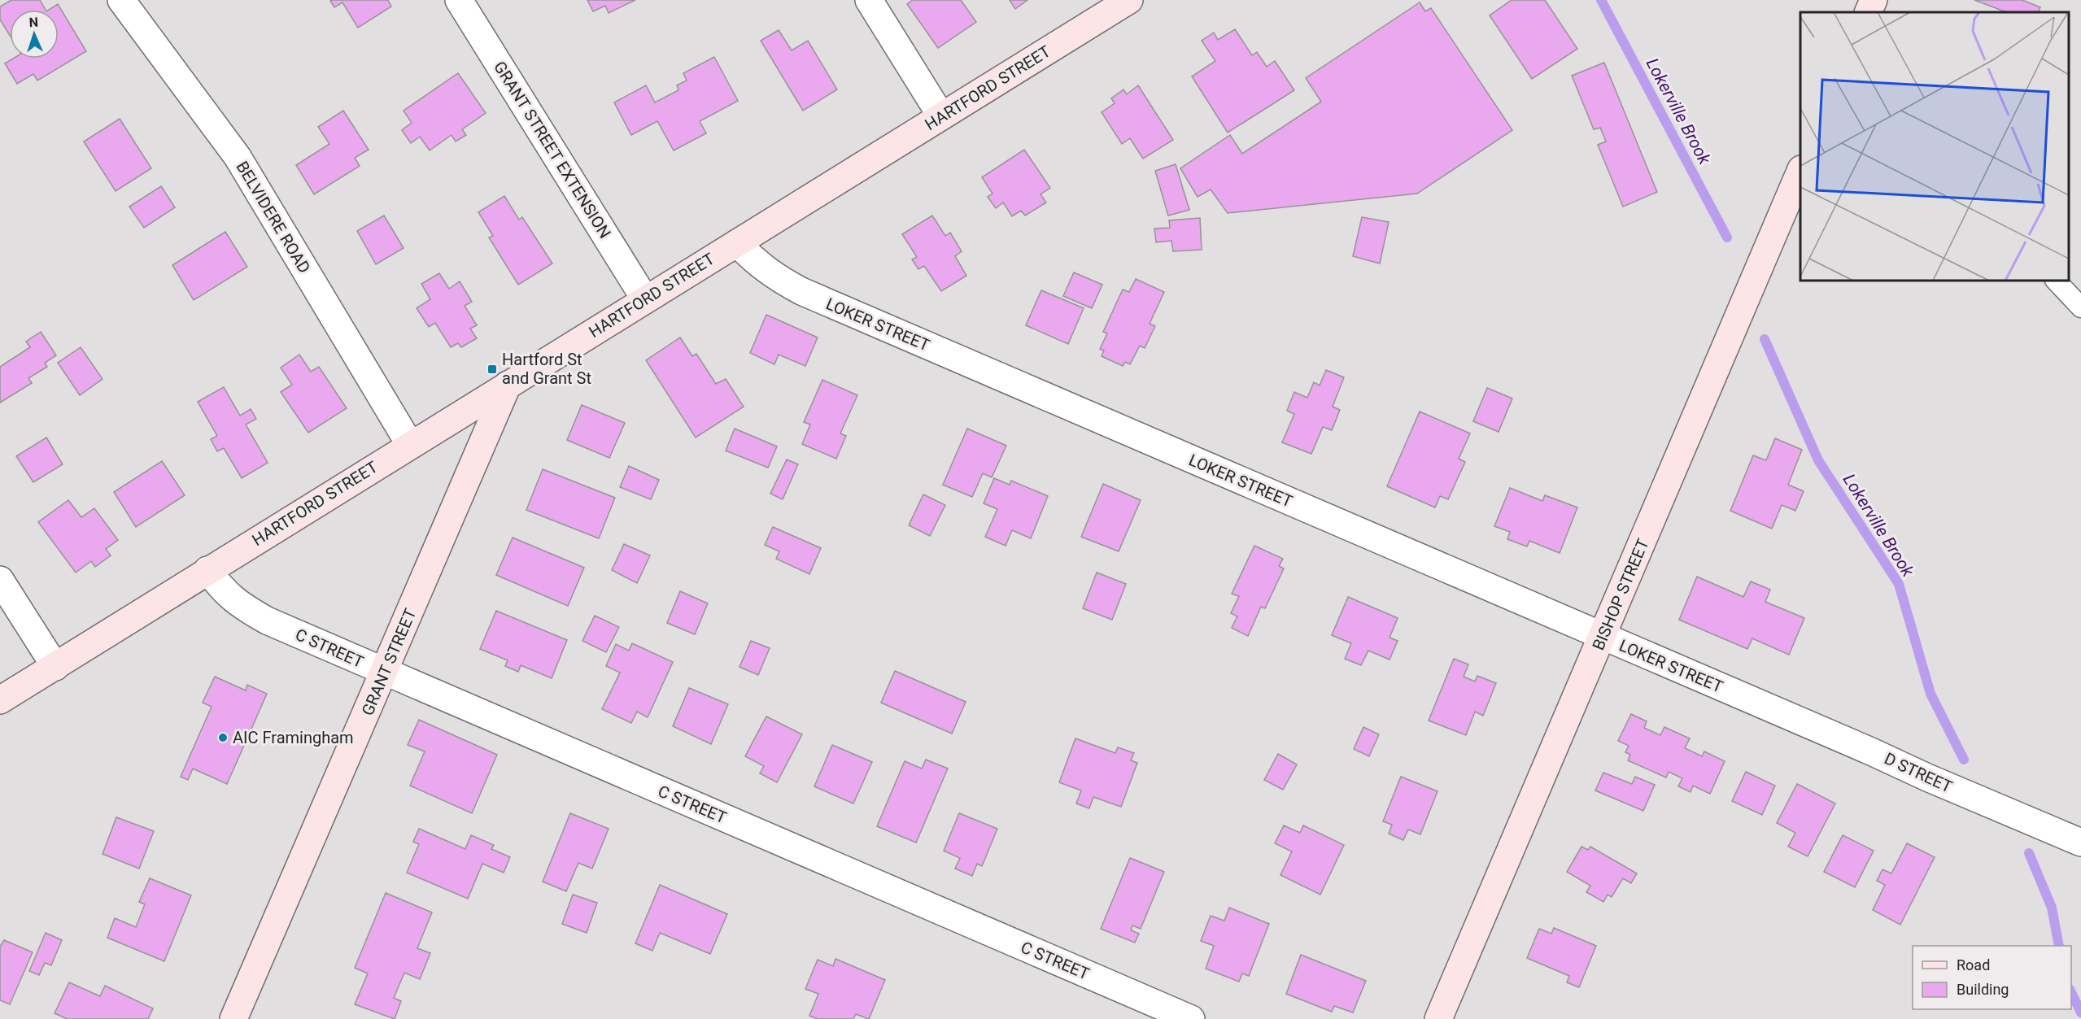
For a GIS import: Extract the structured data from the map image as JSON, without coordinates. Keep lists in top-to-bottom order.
{
  "streets": {
    "street": [
      "HARTFORD STREET",
      "GRANT STREET EXTENSION",
      "BELVIDERE ROAD",
      "LOKER STREET",
      "BISHOP STREET",
      "C STREET",
      "GRANT STREET",
      "D STREET"
    ]
  },
  "crossings": [
    ["HARTFORD STREET", "GRANT STREET EXTENSION"],
    ["HARTFORD STREET", "BELVIDERE ROAD"],
    ["HARTFORD STREET", "LOKER STREET"],
    ["HARTFORD STREET", "C STREET"],
    ["HARTFORD STREET", "GRANT STREET"],
    ["LOKER STREET", "BISHOP STREET"],
    ["LOKER STREET", "D STREET"],
    ["C STREET", "GRANT STREET"]
  ],
  "water": ["Lokerville Brook"],
  "places": {
    "transit": ["Hartford St and Grant St"],
    "other": ["AIC Framingham"]
  },
  "legend": ["Road", "Building"],
  "north": "top"
}
